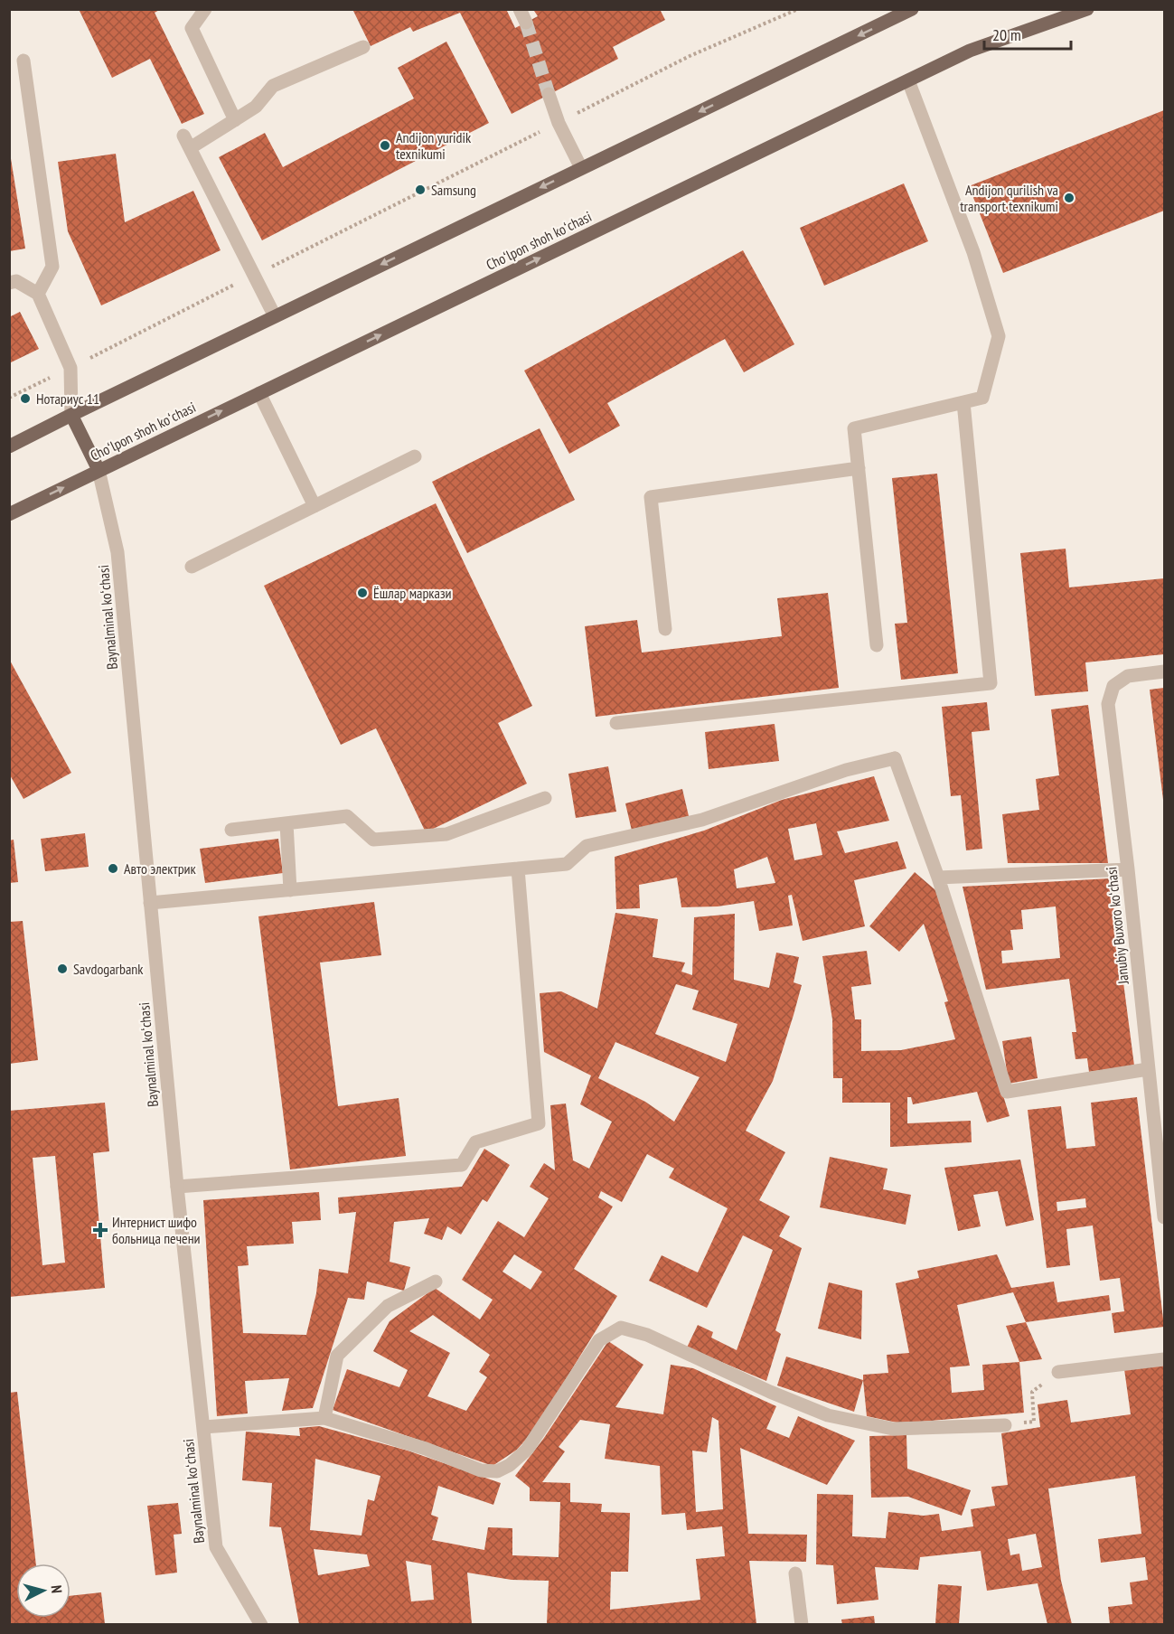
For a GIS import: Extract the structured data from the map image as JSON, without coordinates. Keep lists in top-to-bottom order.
{
  "streets": {
    "main road": ["Choʻlpon shoh koʻchasi"],
    "street": ["Baynalminal koʻchasi", "Janubiy Buxoro koʻchasi"]
  },
  "crossings": [
    ["Choʻlpon shoh koʻchasi", "Baynalminal koʻchasi"]
  ],
  "places": {
    "other": [
      "Andijon yuridik texnikumi",
      "Samsung",
      "Andijon qurilish va transport texnikumi",
      "Нотариус 11",
      "Ёшлар маркази",
      "Авто электрик",
      "Savdogarbank"
    ],
    "health": ["Интернист шифо больница печени"]
  },
  "scale_bar": "20 m",
  "north": "right"
}
